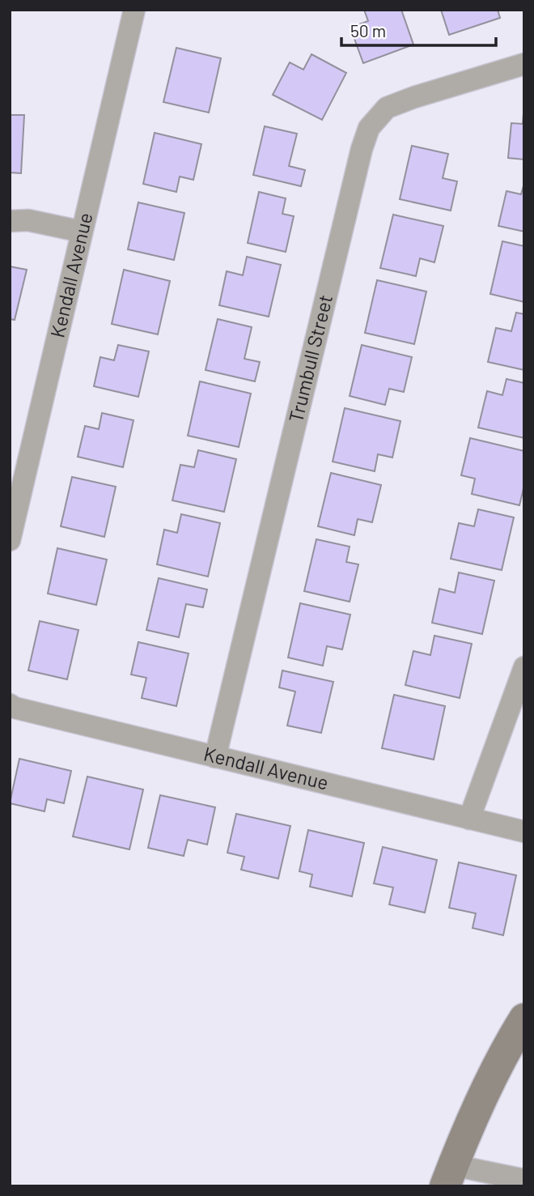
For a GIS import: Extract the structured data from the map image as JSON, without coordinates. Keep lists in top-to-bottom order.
{
  "streets": {
    "street": ["Kendall Avenue", "Trumbull Street"]
  },
  "crossings": [
    ["Kendall Avenue", "Trumbull Street"]
  ],
  "scale_bar": "50 m"
}
